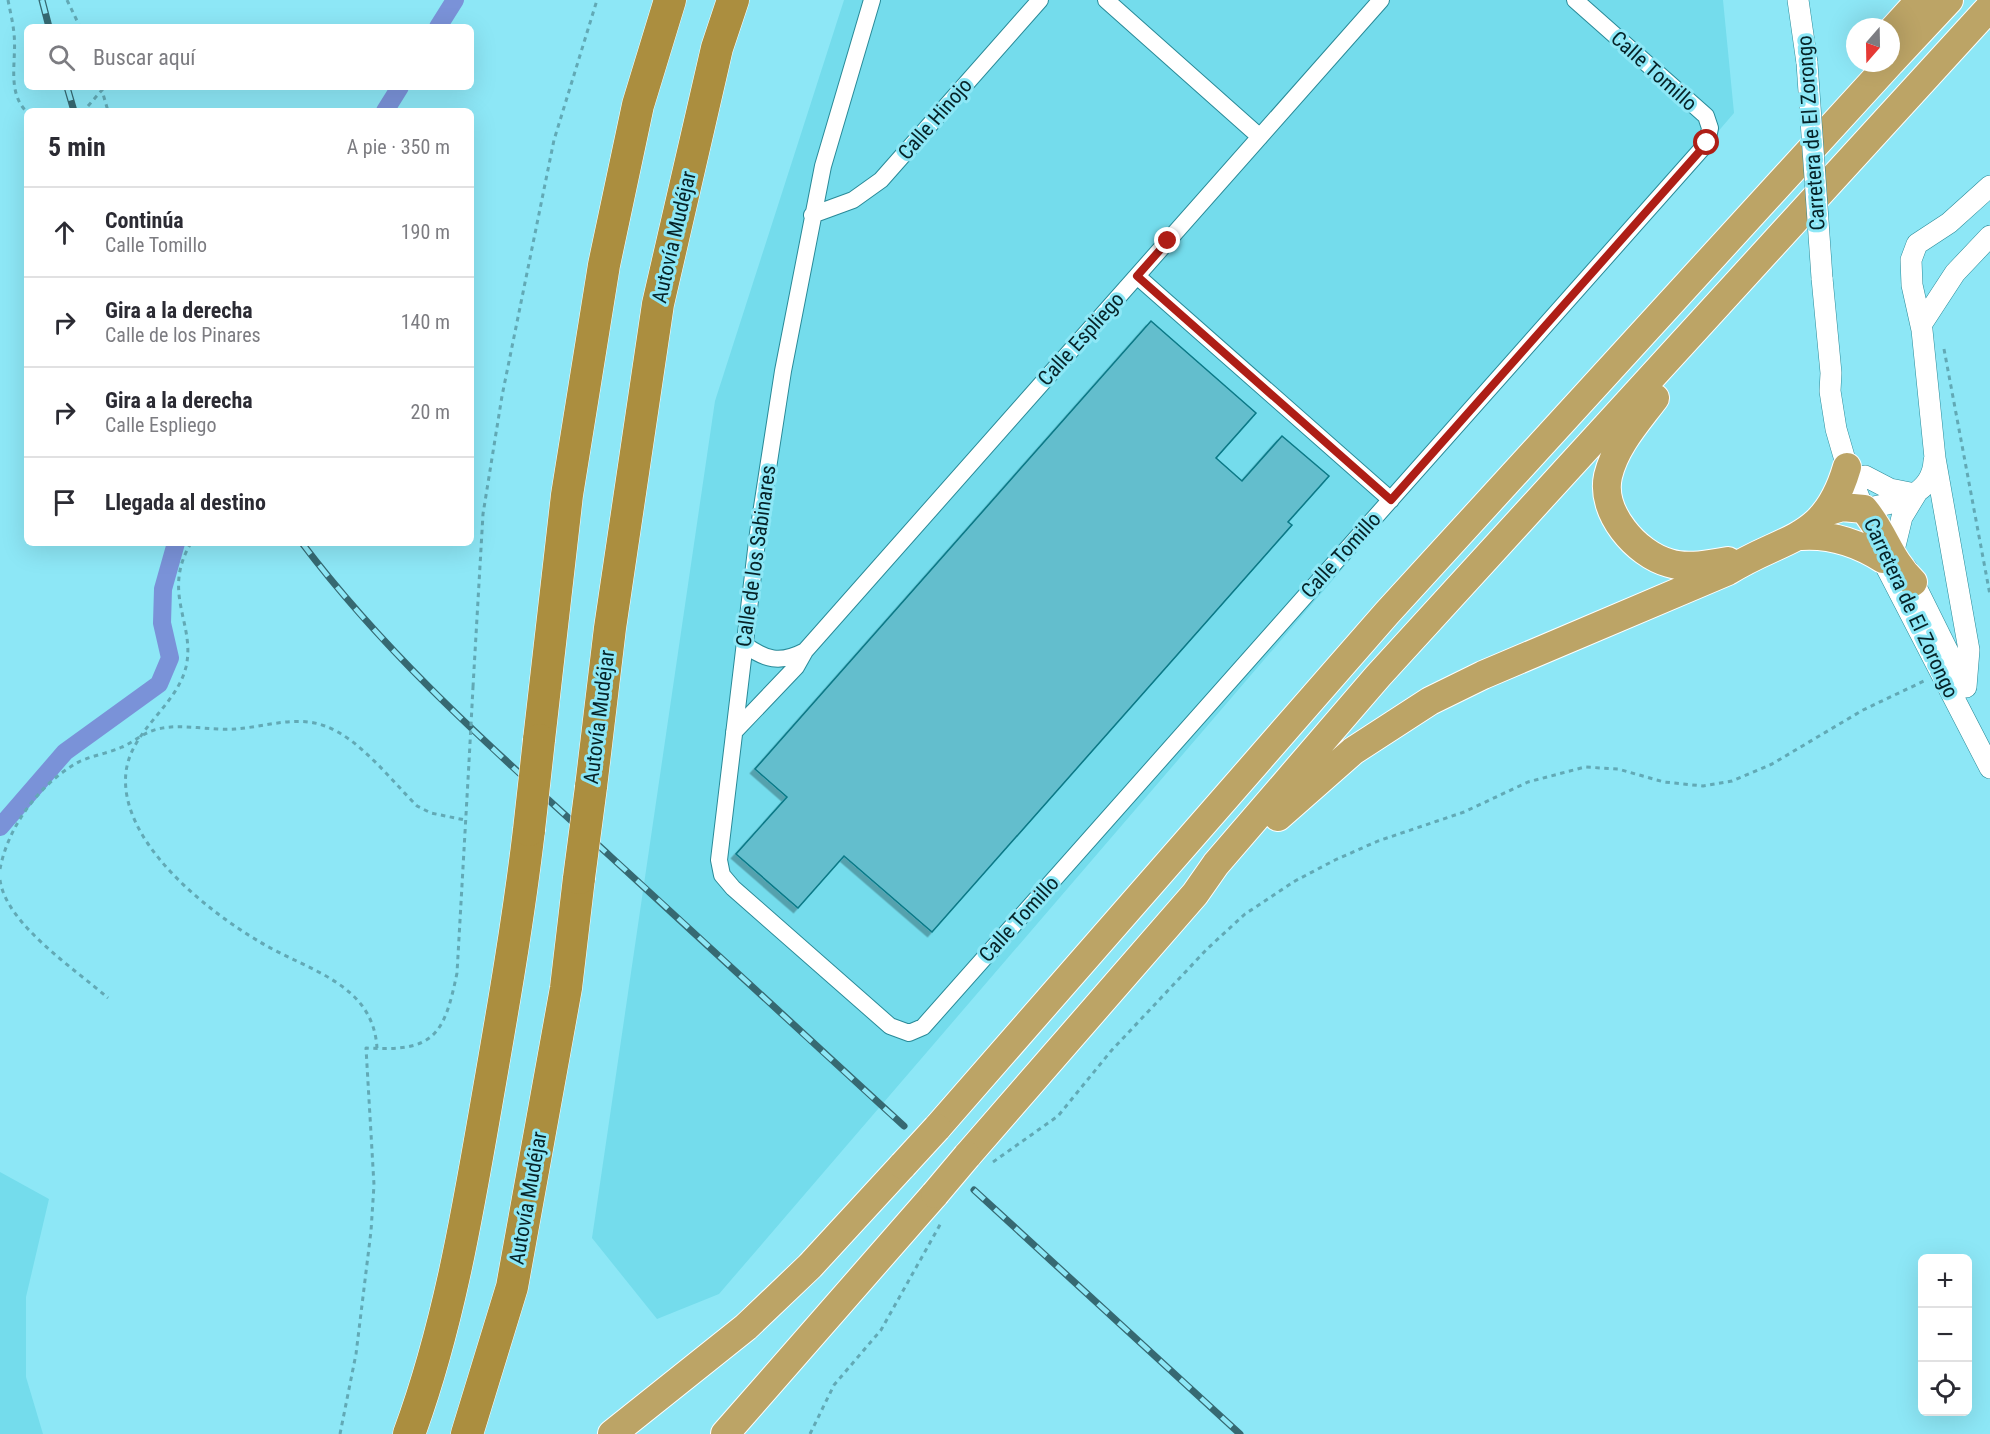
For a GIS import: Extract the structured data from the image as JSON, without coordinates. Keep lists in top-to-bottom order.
{
  "streets": {
    "highway": ["Autovía Mudéjar"],
    "street": [
      "Calle Tomillo",
      "Calle Hinojo",
      "Carretera de El Zorongo",
      "Calle Espliego",
      "Calle de los Sabinares"
    ]
  },
  "crossings": [
    ["Calle Tomillo", "Calle de los Sabinares"],
    ["Calle Hinojo", "Calle de los Sabinares"],
    ["Calle Espliego", "Calle de los Sabinares"]
  ],
  "north": "bottom",
  "page": {
    "search": "Buscar aquí",
    "heading": ["5 min", "A pie · 350 m"],
    "list": [
      ["Continúa", "Calle Tomillo", "190 m"],
      ["Gira a la derecha", "Calle de los Pinares", "140 m"],
      ["Gira a la derecha", "Calle Espliego", "20 m"],
      "Llegada al destino"
    ],
    "map_buttons": ["+", "−"]
  }
}
